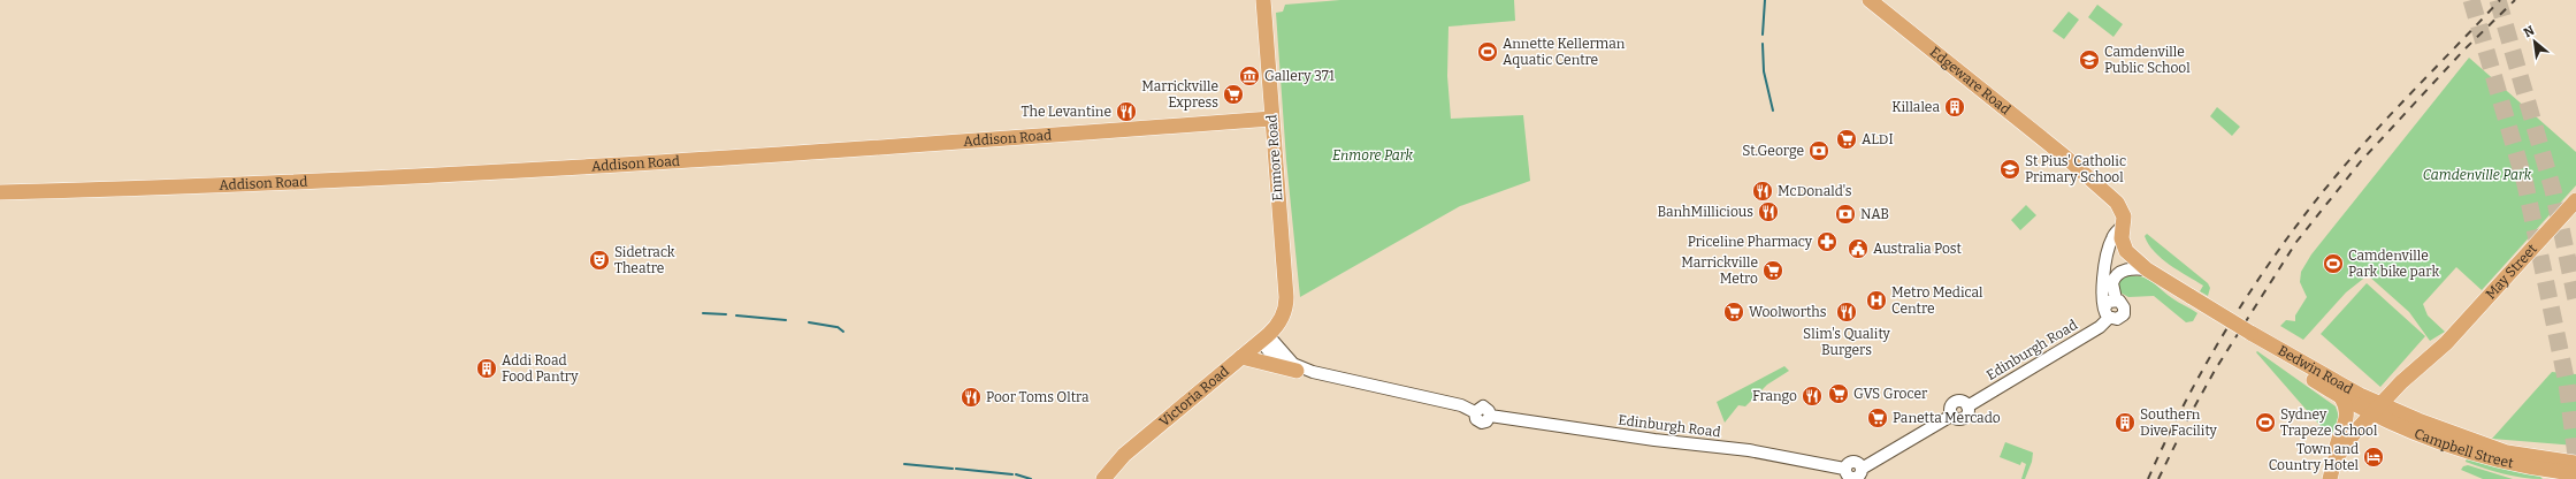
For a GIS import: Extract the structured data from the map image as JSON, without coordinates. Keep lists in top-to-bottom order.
{
  "streets": {
    "main road": [
      "Edgeware Road",
      "Addison Road",
      "Enmore Road",
      "May Street",
      "Bedwin Road",
      "Victoria Road",
      "Campbell Street"
    ],
    "street": ["Edinburgh Road"]
  },
  "crossings": [
    ["Edgeware Road", "Bedwin Road"],
    ["Addison Road", "Enmore Road"],
    ["Enmore Road", "Victoria Road"],
    ["May Street", "Bedwin Road"],
    ["May Street", "Campbell Street"],
    ["Bedwin Road", "Campbell Street"]
  ],
  "parks": ["Enmore Park", "Camdenville Park"],
  "places": {
    "sports": ["Annette Kellerman Aquatic Centre", "Camdenville Park bike park", "Sydney Trapeze School"],
    "school or university": ["Camdenville Public School", "St Pius' Catholic Primary School"],
    "museum": ["Gallery 371"],
    "supermarket": [
      "Marrickville Express",
      "ALDI",
      "Marrickville Metro",
      "Woolworths",
      "GVS Grocer",
      "Panetta Mercado"
    ],
    "building": ["Killalea", "Addi Road Food Pantry", "Southern Dive Facility"],
    "restaurant": [
      "The Levantine",
      "McDonald's",
      "BanhMillicious",
      "Slim's Quality Burgers",
      "Frango",
      "Poor Toms Oltra"
    ],
    "bank": ["St.George", "NAB"],
    "pharmacy": ["Priceline Pharmacy"],
    "public building": ["Australia Post"],
    "theatre": ["Sidetrack Theatre"],
    "hospital": ["Metro Medical Centre"],
    "hotel": ["Town and Country Hotel"]
  },
  "north": "top left"
}
